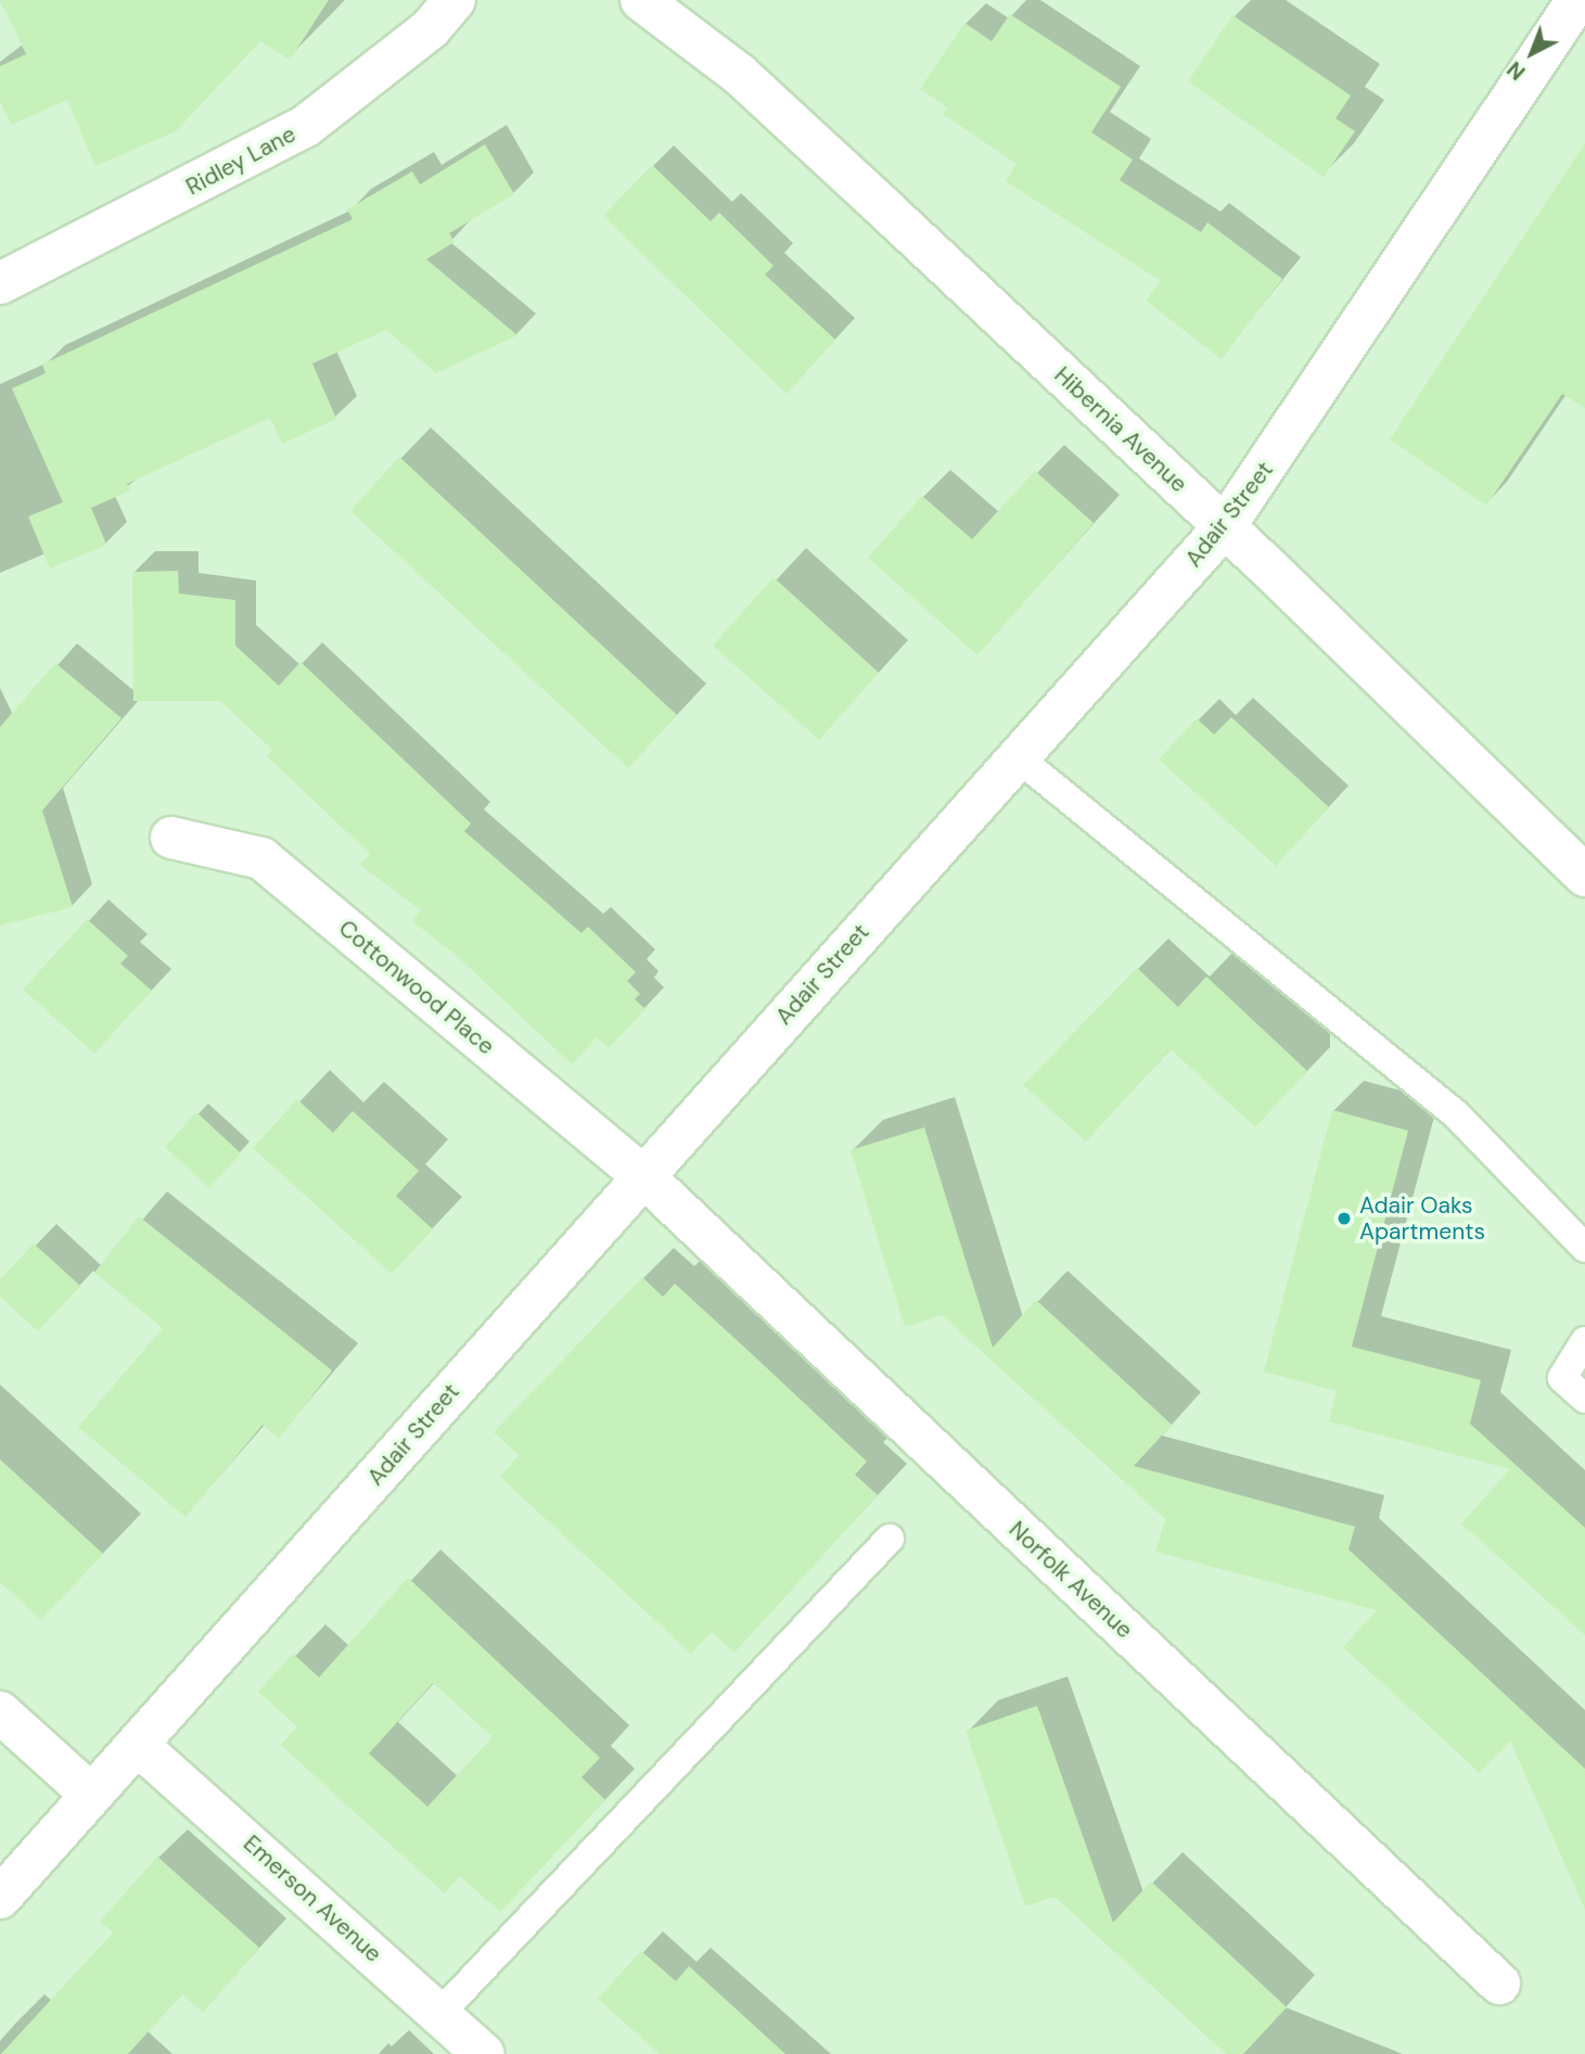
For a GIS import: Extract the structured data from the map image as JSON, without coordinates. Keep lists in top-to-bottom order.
{
  "streets": {
    "street": [
      "Ridley Lane",
      "Hibernia Avenue",
      "Adair Street",
      "Cottonwood Place",
      "Norfolk Avenue",
      "Emerson Avenue"
    ]
  },
  "crossings": [
    ["Hibernia Avenue", "Adair Street"],
    ["Adair Street", "Cottonwood Place"],
    ["Adair Street", "Norfolk Avenue"],
    ["Adair Street", "Emerson Avenue"],
    ["Cottonwood Place", "Norfolk Avenue"]
  ],
  "places": ["Adair Oaks Apartments"],
  "north": "bottom left"
}
